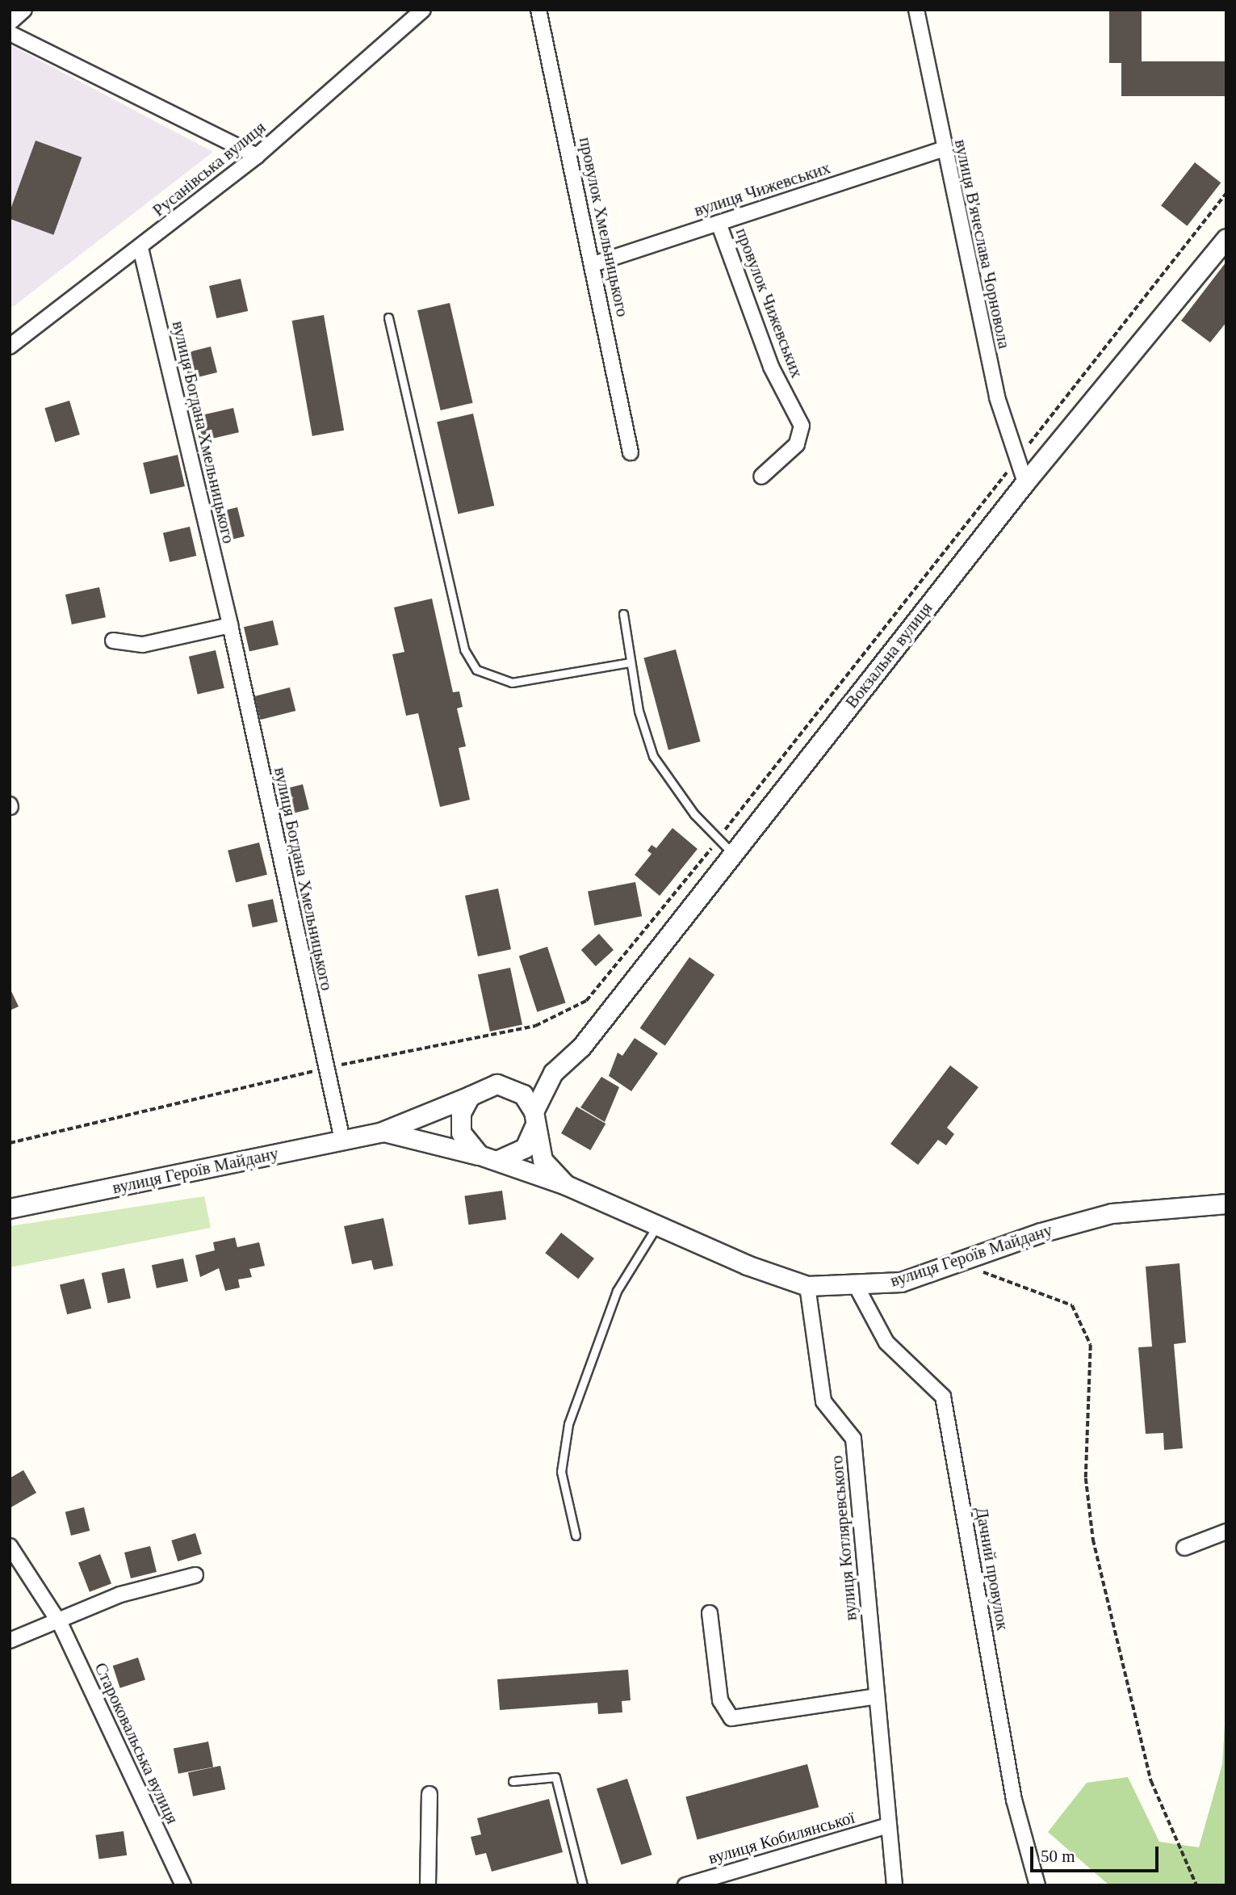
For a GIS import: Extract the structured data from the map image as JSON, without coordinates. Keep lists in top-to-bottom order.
{
  "streets": {
    "street": [
      "Русанівська вулиця",
      "вулиця Чижевських",
      "провулок Хмельницького",
      "вулиця В'ячеслава Чорновола",
      "провулок Чижевських",
      "вулиця Богдана Хмельницького",
      "Вокзальна вулиця",
      "вулиця Героїв Майдану",
      "вулиця Котляревського",
      "Дачний провулок",
      "Староковальська вулиця",
      "вулиця Кобилянської"
    ]
  },
  "crossings": [
    ["Русанівська вулиця", "вулиця Богдана Хмельницького"],
    ["вулиця Чижевських", "провулок Хмельницького"],
    ["вулиця Чижевських", "вулиця В'ячеслава Чорновола"],
    ["вулиця Чижевських", "провулок Чижевських"],
    ["вулиця В'ячеслава Чорновола", "Вокзальна вулиця"],
    ["вулиця Богдана Хмельницького", "вулиця Героїв Майдану"],
    ["Вокзальна вулиця", "вулиця Героїв Майдану"],
    ["вулиця Героїв Майдану", "вулиця Котляревського"],
    ["вулиця Героїв Майдану", "Дачний провулок"],
    ["вулиця Котляревського", "вулиця Кобилянської"]
  ],
  "scale_bar": "50 m"
}
